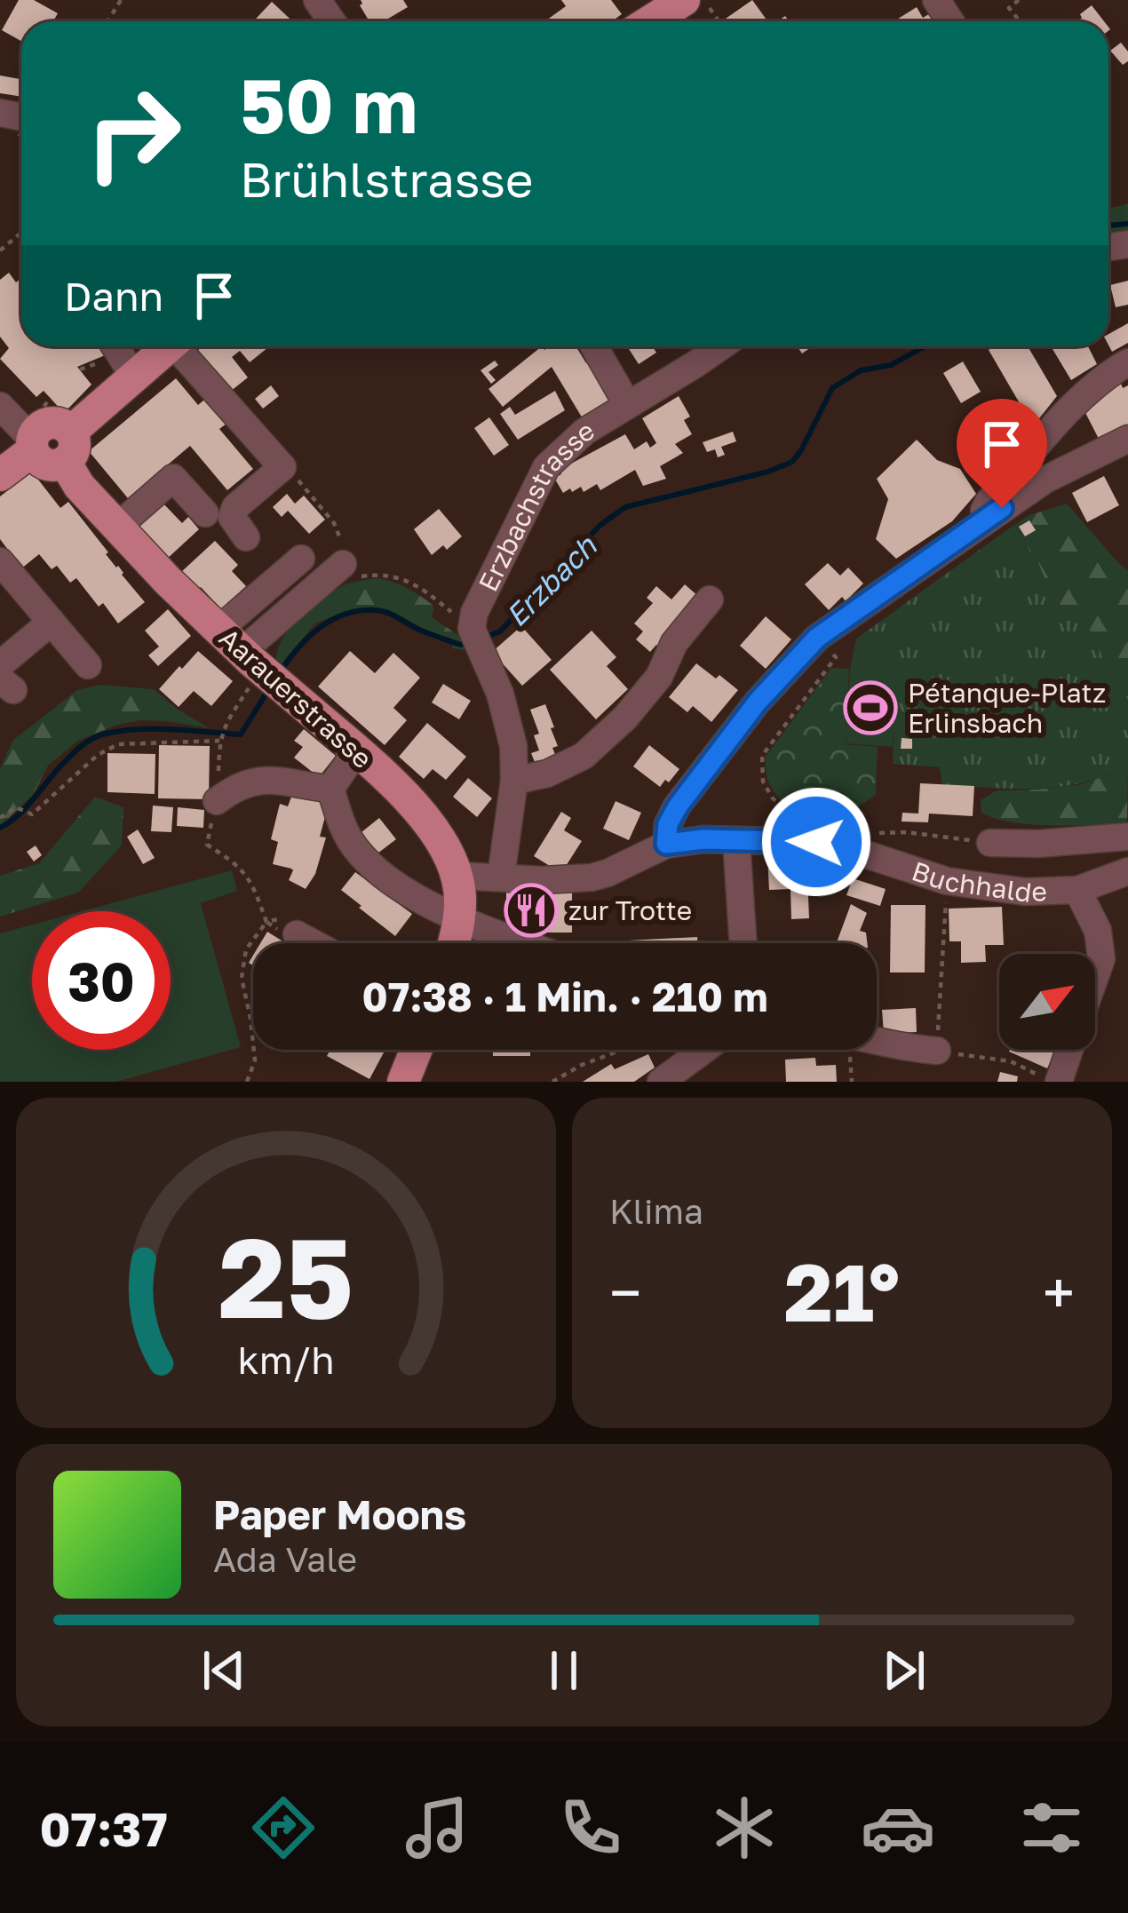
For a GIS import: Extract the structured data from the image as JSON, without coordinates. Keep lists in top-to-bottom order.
{
  "streets": {
    "main road": ["Aarauerstrasse"],
    "street": ["Erzbachstrasse", "Buchhalde"]
  },
  "crossings": [
    ["Aarauerstrasse", "Buchhalde"]
  ],
  "water": ["Erzbach"],
  "places": {
    "sports": ["Pétanque-Platz Erlinsbach"],
    "restaurant": ["zur Trotte"]
  },
  "north": "top right",
  "page": {
    "turn": ["50 m", "Brühlstrasse"],
    "then": "Dann",
    "limit": "30",
    "trip": "07:38 · 1 Min. · 210 m",
    "tile": "Klima",
    "heat": ["−", "21°", "+"],
    "song": ["Paper Moons", "Ada Vale"],
    "tabs": "07:37",
    "gauge": ["25", "km/h"]
  }
}
